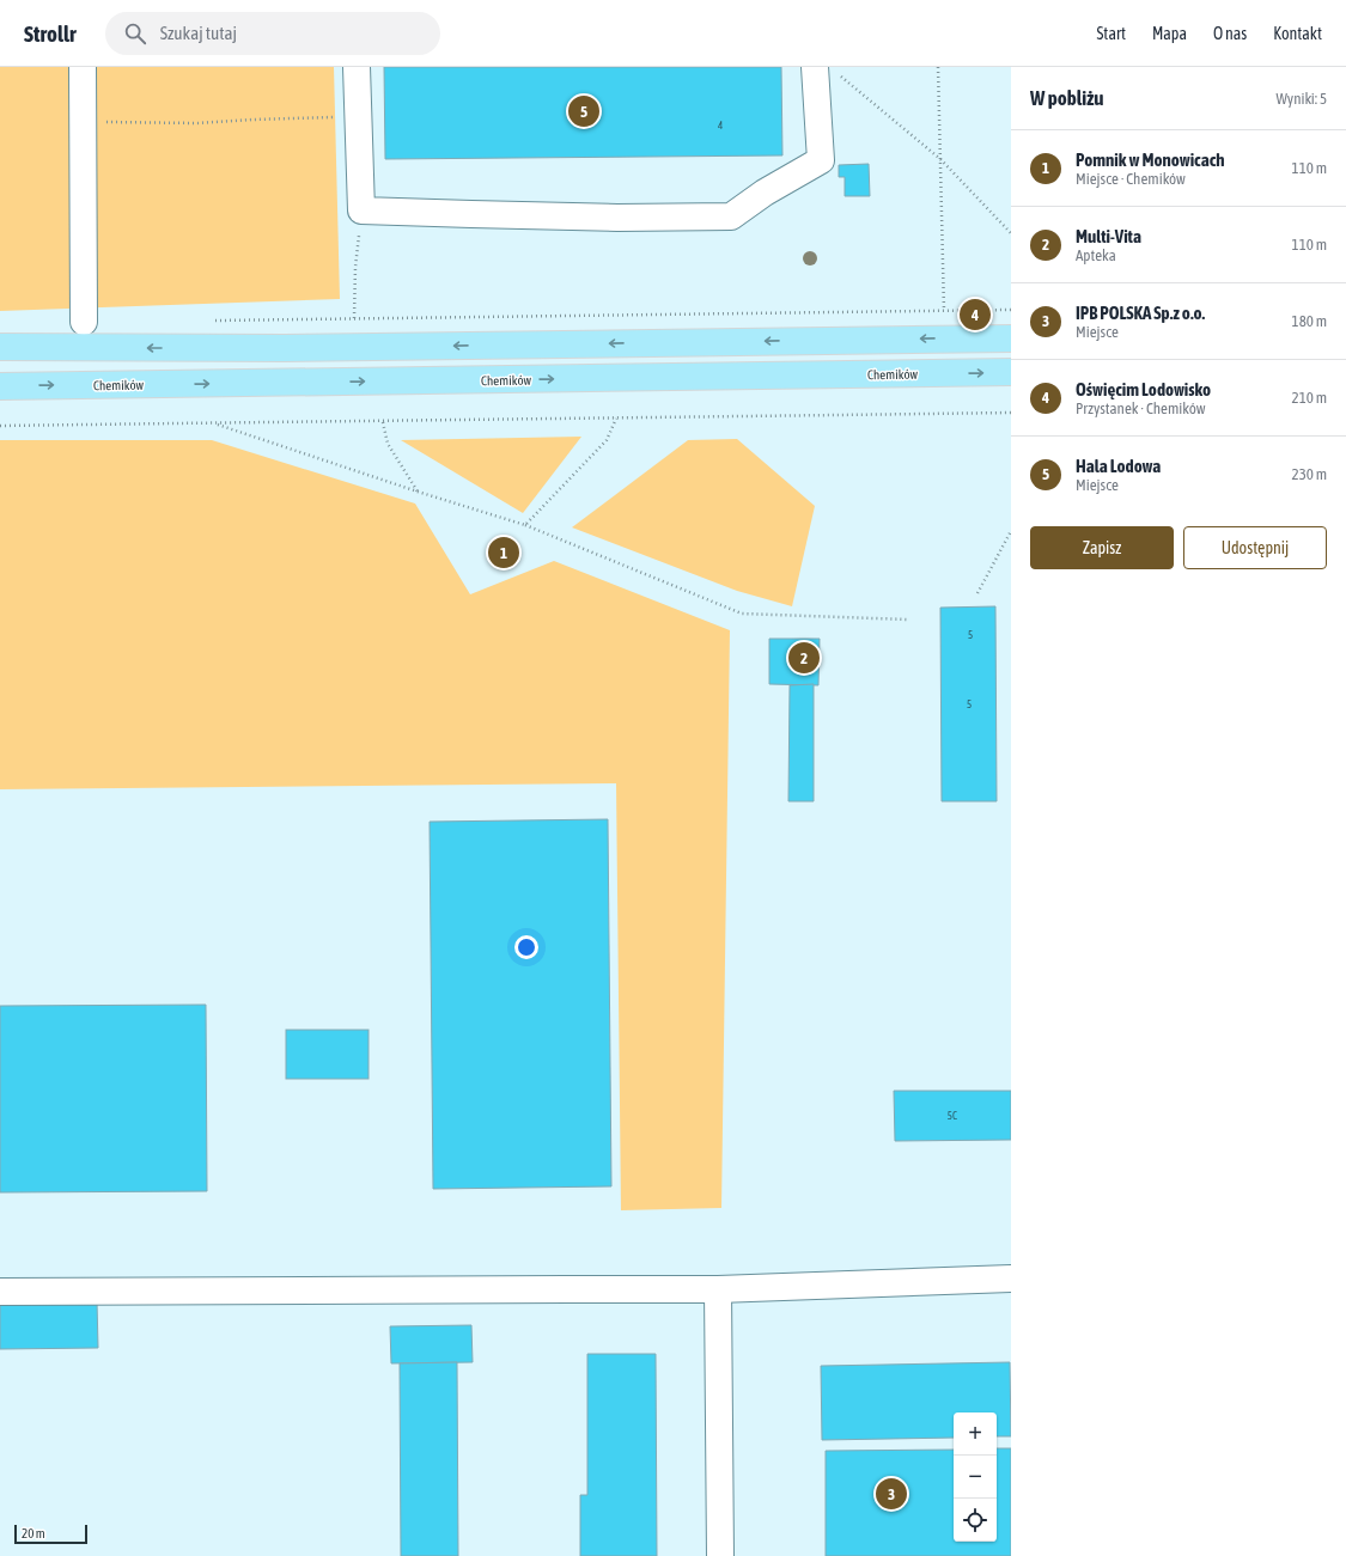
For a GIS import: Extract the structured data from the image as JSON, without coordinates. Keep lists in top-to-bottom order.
{
  "streets": {
    "main road": ["Chemików"]
  },
  "house_numbers": [
    "4",
    "5",
    "5",
    "5C"
  ],
  "scale_bar": "20 m",
  "page": {
    "header": "Strollr",
    "search": "Szukaj tutaj",
    "nav": [
      "Start",
      "Mapa",
      "O nas",
      "Kontakt"
    ],
    "heading": ["W pobliżu", "Wyniki: 5"],
    "pins": [
      "5",
      "4",
      "1",
      "2",
      "3"
    ],
    "list": [
      {
        "mark": "1",
        "name": "Pomnik w Monowicach",
        "note": "Miejsce · Chemików",
        "value": "110 m"
      },
      {
        "mark": "2",
        "name": "Multi-Vita",
        "note": "Apteka",
        "value": "110 m"
      },
      {
        "mark": "3",
        "name": "IPB POLSKA Sp.z o.o.",
        "note": "Miejsce",
        "value": "180 m"
      },
      {
        "mark": "4",
        "name": "Oświęcim Lodowisko",
        "note": "Przystanek · Chemików",
        "value": "210 m"
      },
      {
        "mark": "5",
        "name": "Hala Lodowa",
        "note": "Miejsce",
        "value": "230 m"
      }
    ],
    "buttons": ["Zapisz", "Udostępnij"],
    "map_buttons": ["+", "−"],
    "scale": "20 m"
  }
}
